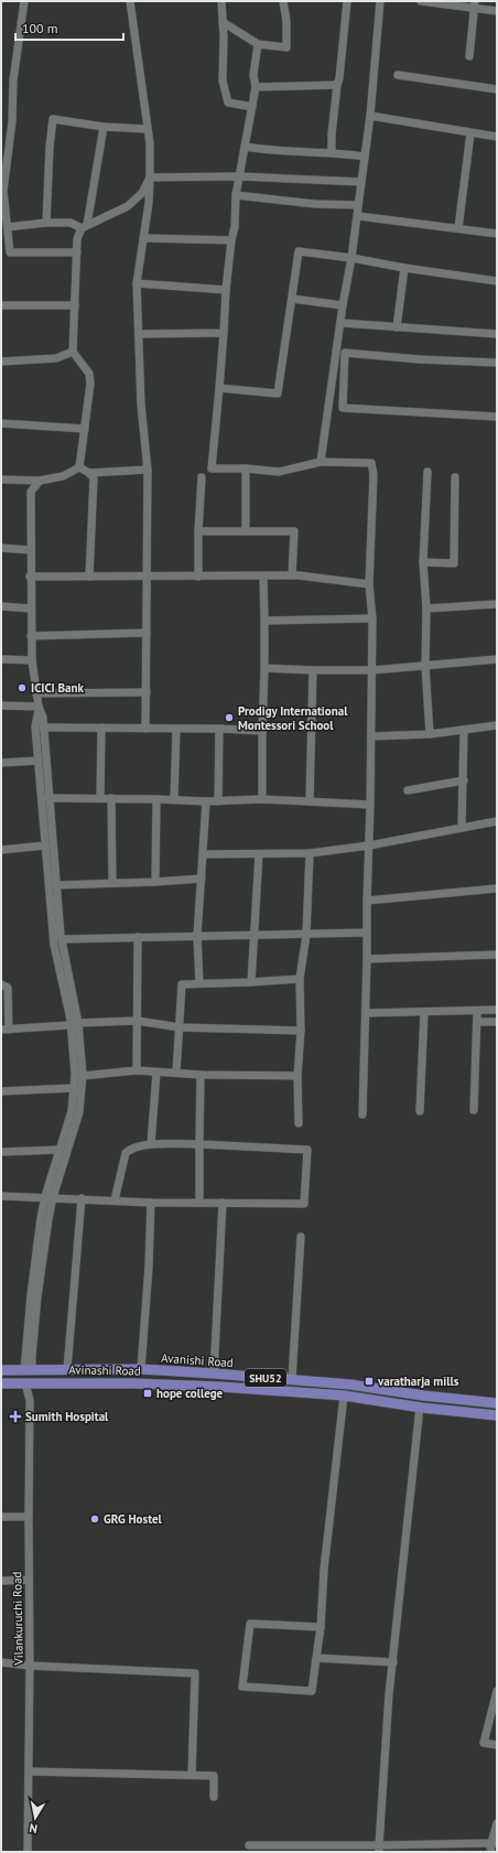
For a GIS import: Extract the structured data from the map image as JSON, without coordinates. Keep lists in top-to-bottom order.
{
  "streets": {
    "main road": ["Avanishi Road", "Avinashi Road", "SHU52"],
    "street": ["Vilankuruchi Road"]
  },
  "crossings": [
    ["Avinashi Road", "Vilankuruchi Road"]
  ],
  "places": {
    "other": ["ICICI Bank", "Prodigy International Montessori School", "GRG Hostel"],
    "transit": ["varatharja mills", "hope college"],
    "health": ["Sumith Hospital"]
  },
  "scale_bar": "100 m",
  "north": "bottom"
}
